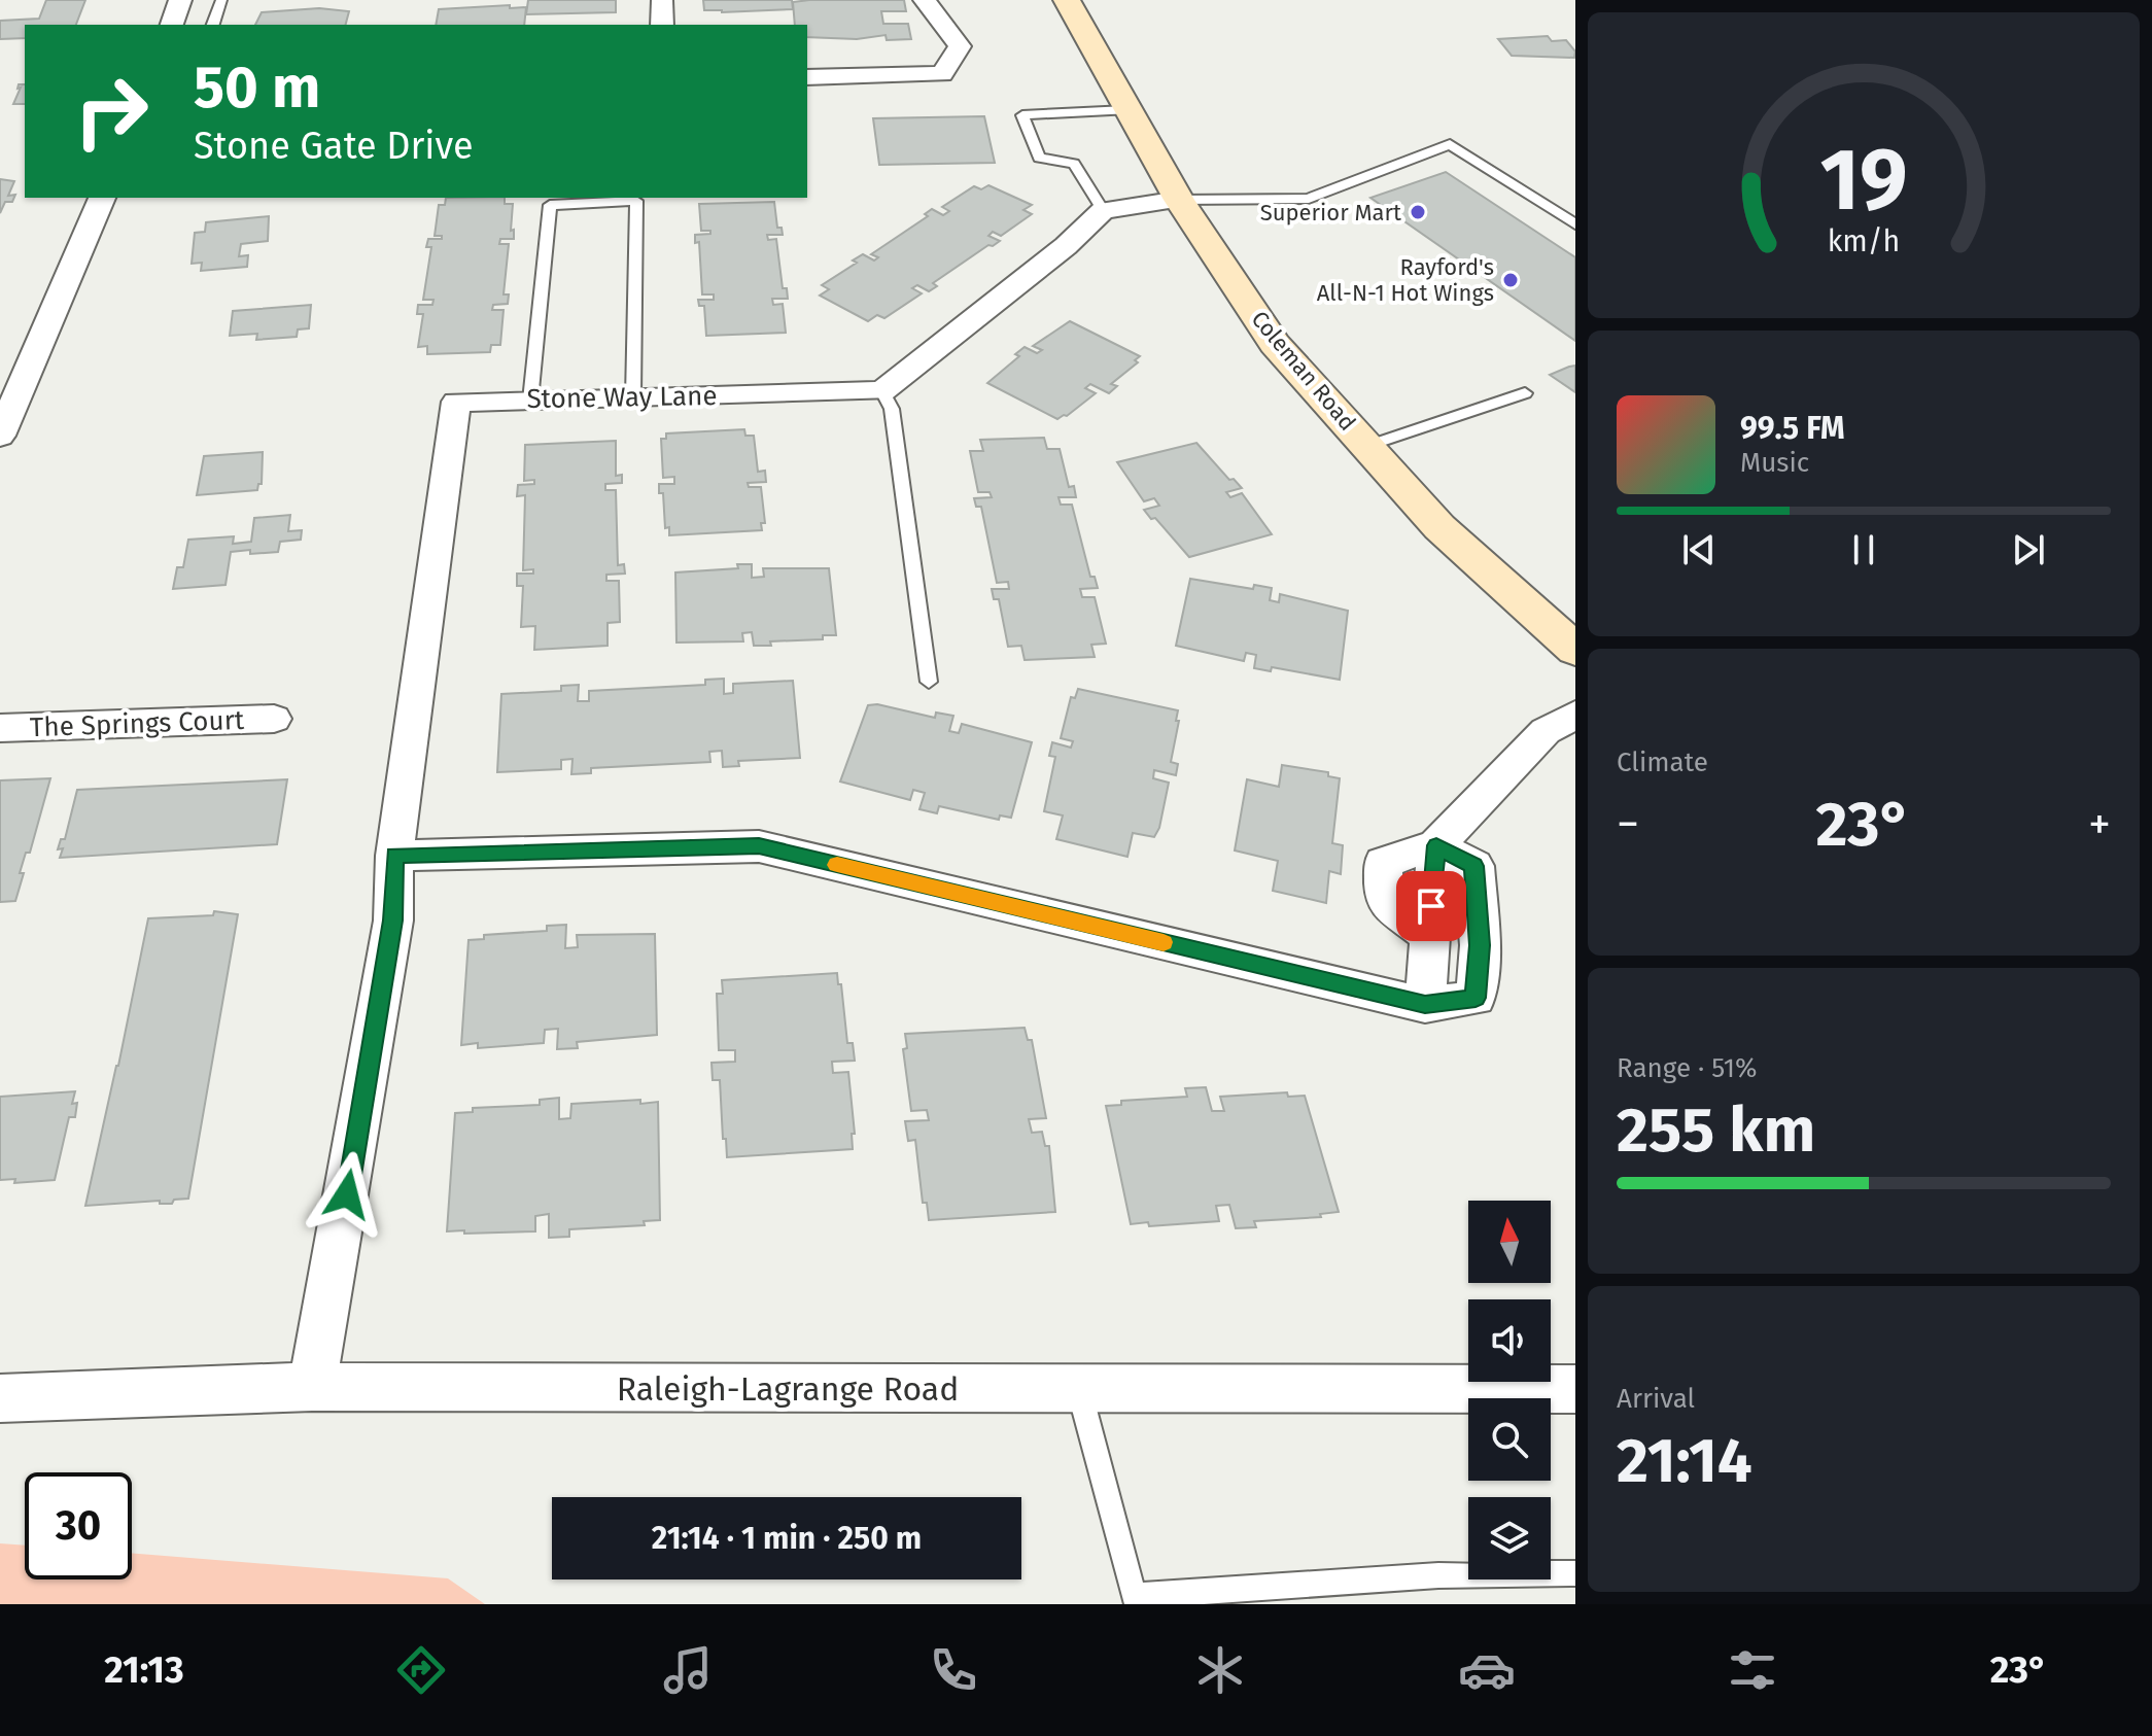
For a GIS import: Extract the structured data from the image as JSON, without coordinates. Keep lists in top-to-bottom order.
{
  "streets": {
    "main road": ["Coleman Road"],
    "street": ["Stone Way Lane", "The Springs Court", "Raleigh-Lagrange Road"]
  },
  "places": ["Superior Mart", "Rayford's All-N-1 Hot Wings"],
  "north": "top",
  "page": {
    "turn": ["50 m", "Stone Gate Drive"],
    "song": ["99.5 FM", "Music"],
    "tile": [
      "Climate",
      ["Range · 51%", "255 km"],
      ["Arrival", "21:14"]
    ],
    "heat": ["−", "23°", "+"],
    "limit": "30",
    "trip": "21:14 · 1 min · 250 m",
    "tabs": ["21:13", "23°"],
    "gauge": ["19", "km/h"]
  }
}
